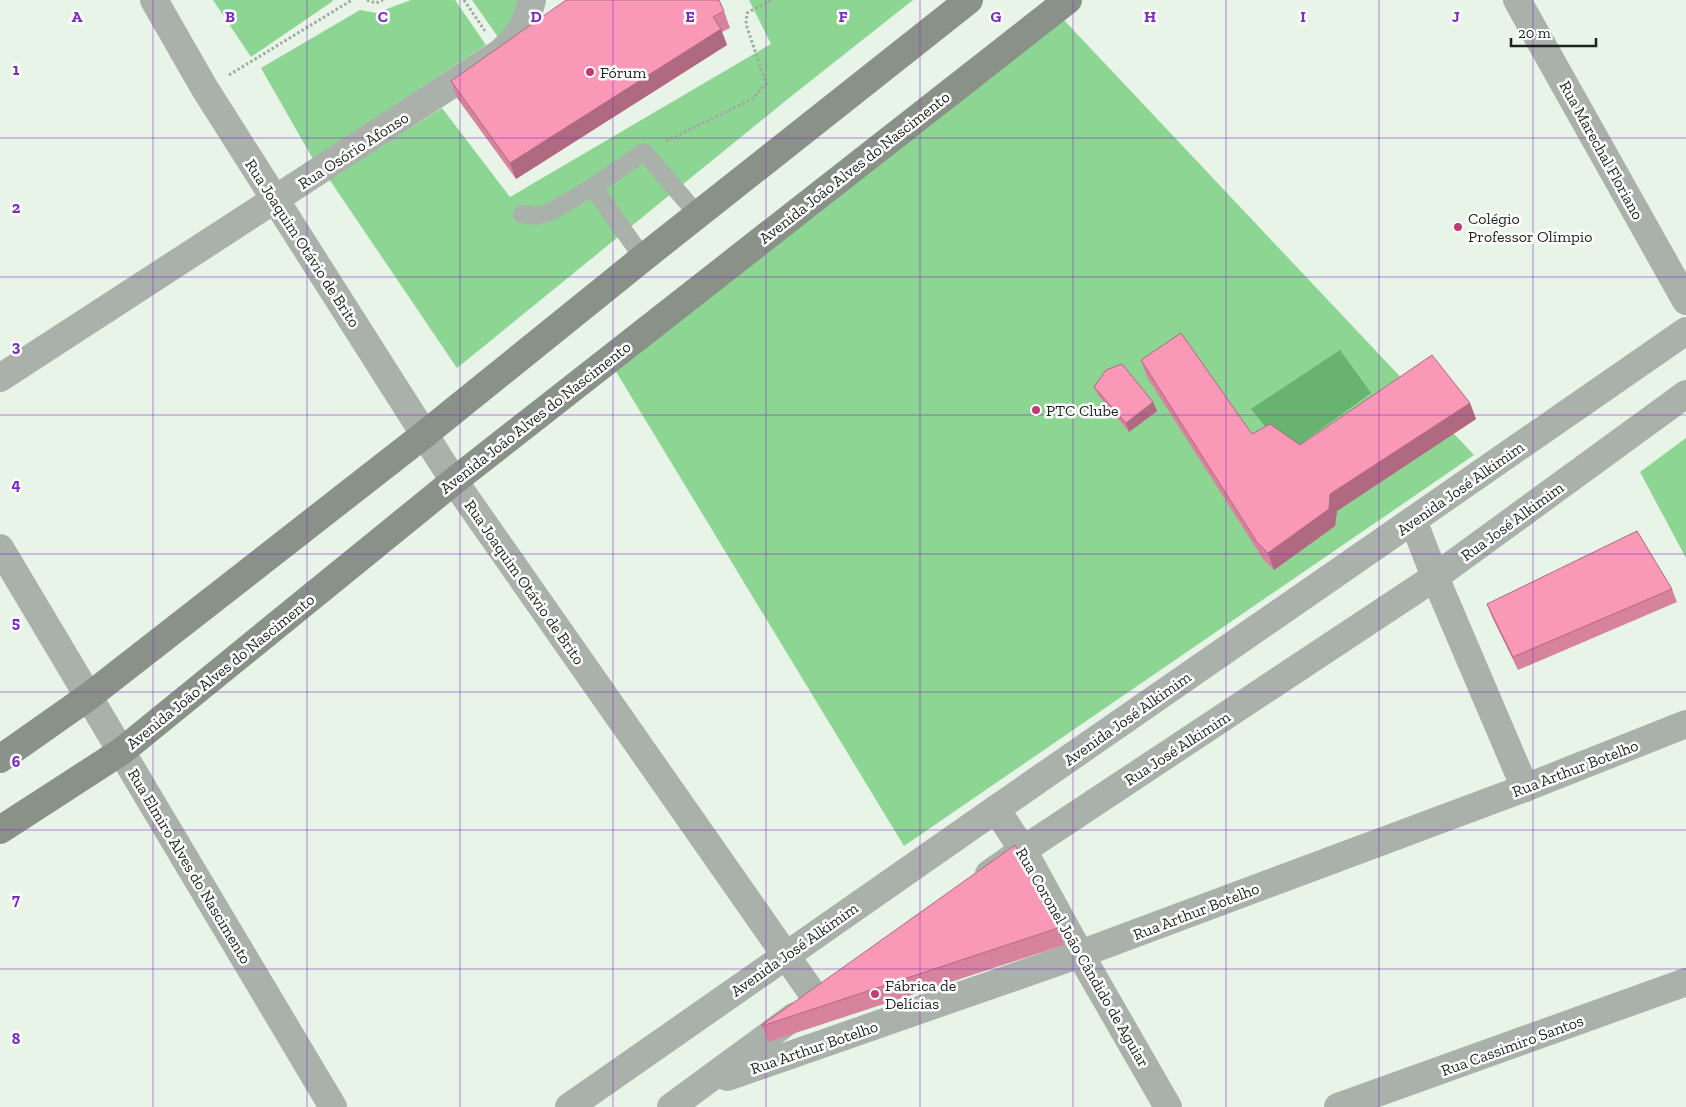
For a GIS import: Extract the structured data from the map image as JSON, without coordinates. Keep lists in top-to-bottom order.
{
  "streets": {
    "main road": ["Avenida João Alves do Nascimento"],
    "street": [
      "Rua Osório Afonso",
      "Rua Marechal Floriano",
      "Rua Joaquim Otávio de Brito",
      "Avenida José Alkimim",
      "Rua José Alkimim",
      "Rua Arthur Botelho",
      "Rua Elmiro Alves do Nascimento",
      "Rua Coronel João Cândido de Aguiar",
      "Rua Cassimiro Santos"
    ]
  },
  "crossings": [
    ["Rua Osório Afonso", "Rua Joaquim Otávio de Brito"],
    ["Avenida João Alves do Nascimento", "Rua Joaquim Otávio de Brito"],
    ["Avenida João Alves do Nascimento", "Rua Elmiro Alves do Nascimento"],
    ["Rua Joaquim Otávio de Brito", "Avenida José Alkimim"],
    ["Rua Joaquim Otávio de Brito", "Rua Arthur Botelho"],
    ["Avenida José Alkimim", "Rua Coronel João Cândido de Aguiar"],
    ["Rua José Alkimim", "Rua Coronel João Cândido de Aguiar"],
    ["Rua Arthur Botelho", "Rua Coronel João Cândido de Aguiar"]
  ],
  "places": [
    "Fórum",
    "Colégio Professor Olímpio",
    "PTC Clube",
    "Fábrica de Delícias"
  ],
  "scale_bar": "20 m",
  "grid": {
    "columns": [
      "A",
      "B",
      "C",
      "D",
      "E",
      "F",
      "G",
      "H",
      "I",
      "J"
    ],
    "rows": [
      "1",
      "2",
      "3",
      "4",
      "5",
      "6",
      "7",
      "8"
    ]
  }
}
